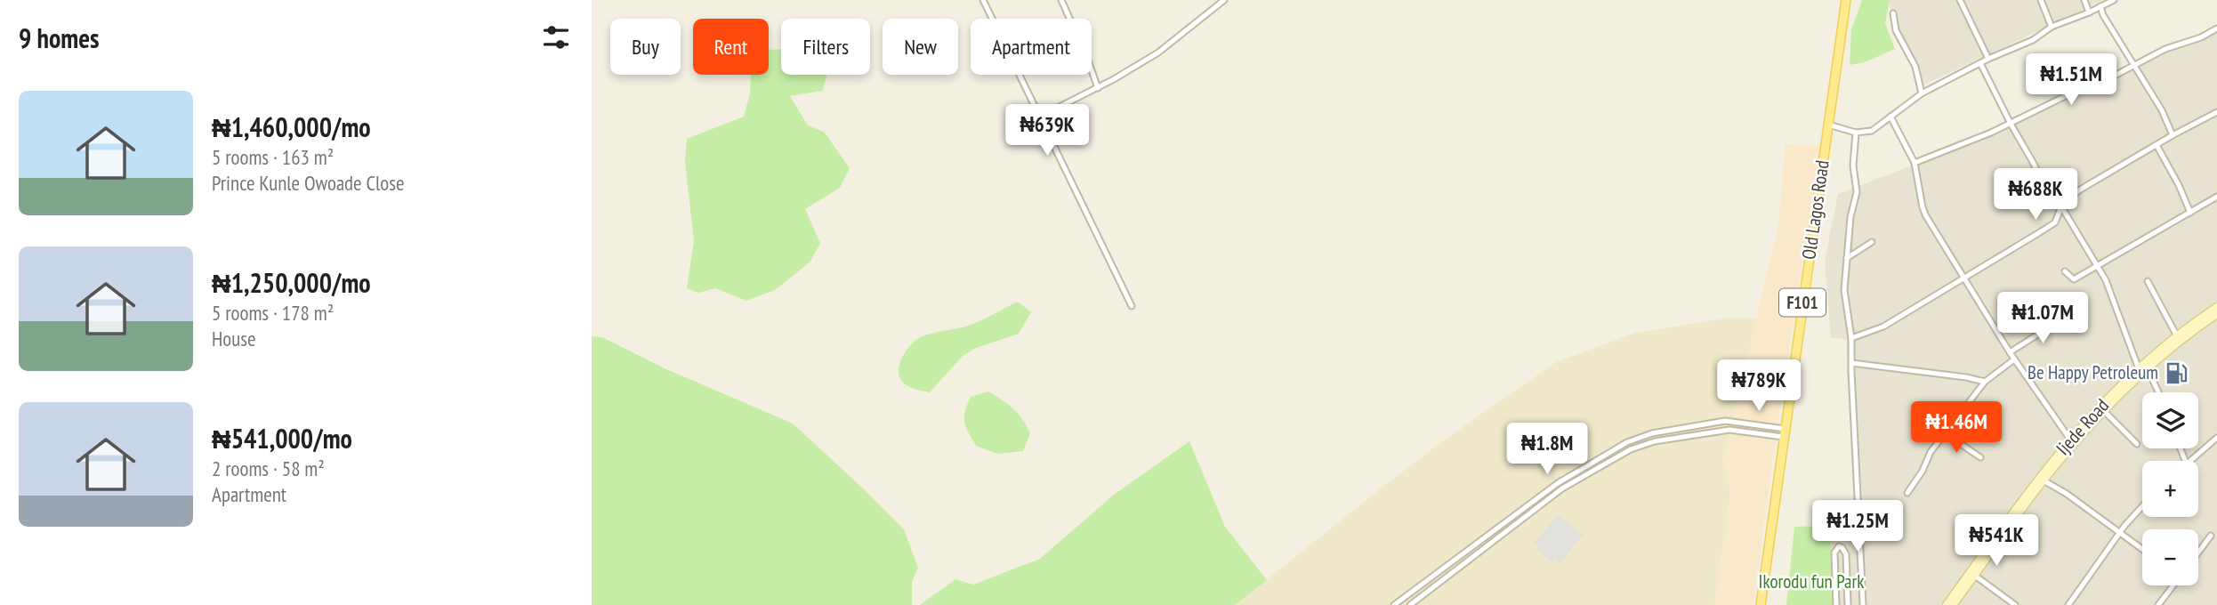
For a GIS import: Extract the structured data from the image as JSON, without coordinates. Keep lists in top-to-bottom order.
{
  "streets": {
    "main road": ["Old Lagos Road", "F101", "Ijede Road"]
  },
  "parks": ["Ikorodu fun Park"],
  "places": {
    "fuel station": ["Be Happy Petroleum"]
  },
  "page": {
    "heading": "9 homes",
    "chip": [
      "Buy",
      "Rent",
      "Filters",
      "New",
      "Apartment"
    ],
    "price": [
      "₦1.51M",
      "₦639K",
      "₦688K",
      "₦1.07M",
      "₦789K",
      "₦1.46M",
      "₦1.8M",
      "₦1.25M",
      "₦541K"
    ],
    "list": [
      {
        "name": "₦1,460,000/mo",
        "note": "5 rooms · 163 m² · Prince Kunle Owoade Close"
      },
      {
        "name": "₦1,250,000/mo",
        "note": "5 rooms · 178 m² · House"
      },
      {
        "name": "₦541,000/mo",
        "note": "2 rooms · 58 m² · Apartment"
      }
    ],
    "map_buttons": ["+", "−"]
  }
}
